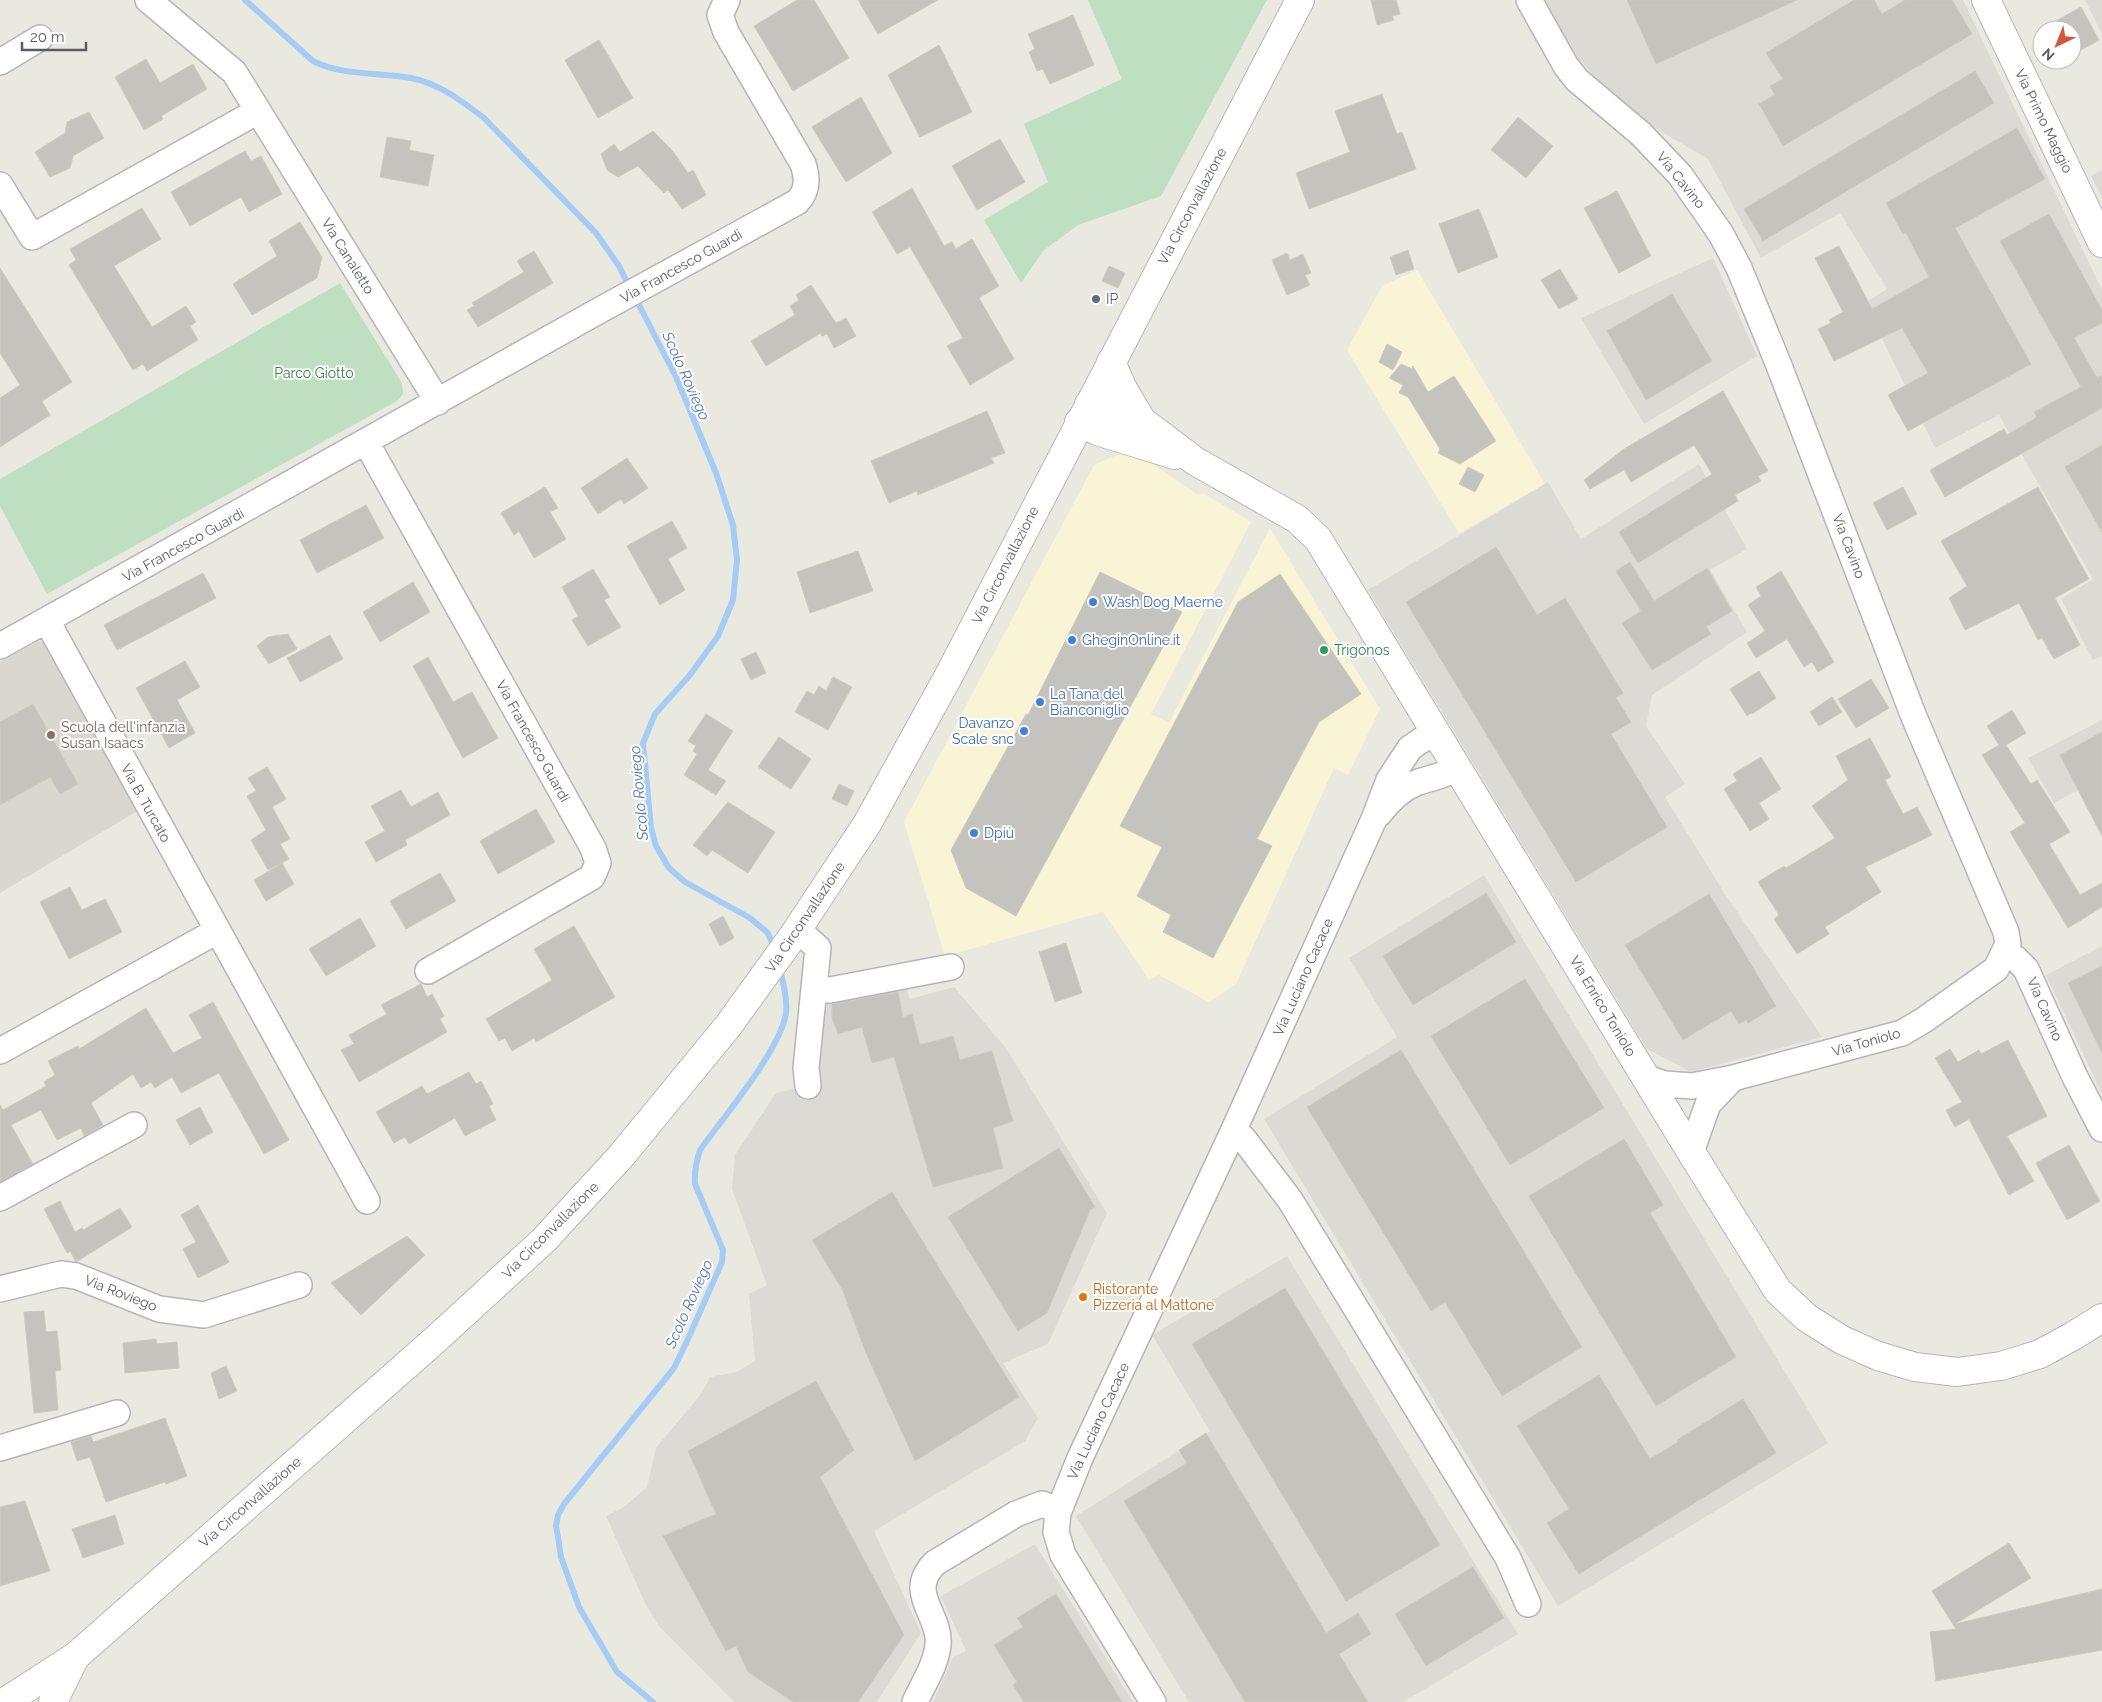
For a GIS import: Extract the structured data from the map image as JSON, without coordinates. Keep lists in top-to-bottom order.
{
  "streets": {
    "main road": ["Via Primo Maggio", "Via Circonvallazione", "Via Enrico Toniolo"],
    "street": [
      "Via Cavino",
      "Via Canaletto",
      "Via Francesco Guardi",
      "Via B. Turcato",
      "Via Luciano Cacace",
      "Via Toniolo",
      "Via Roviego"
    ]
  },
  "crossings": [
    ["Via Cavino", "Via Toniolo"],
    ["Via Circonvallazione", "Via Enrico Toniolo"],
    ["Via Canaletto", "Via Francesco Guardi"],
    ["Via Francesco Guardi", "Via B. Turcato"],
    ["Via Luciano Cacace", "Via Enrico Toniolo"],
    ["Via Enrico Toniolo", "Via Toniolo"]
  ],
  "water": ["Scolo Roviego"],
  "parks": ["Parco Giotto"],
  "places": [
    "IP",
    "Wash Dog Maerne",
    "GheginOnline.it",
    "Trigonos",
    "La Tana del Bianconiglio",
    "Davanzo Scale snc",
    "Scuola dell'infanzia Susan Isaacs",
    "Dpiù",
    "Ristorante Pizzeria al Mattone"
  ],
  "scale_bar": "20 m",
  "north": "bottom left"
}
